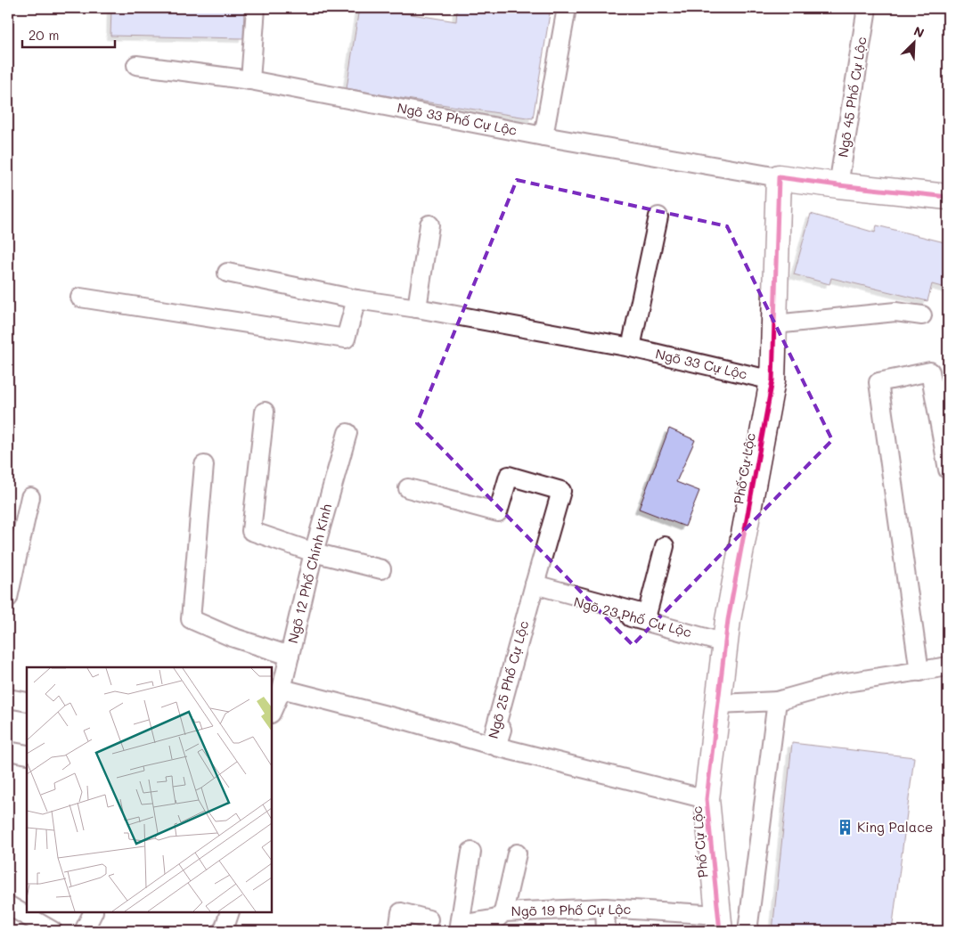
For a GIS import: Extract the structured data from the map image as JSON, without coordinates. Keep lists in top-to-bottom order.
{
  "streets": {
    "street": ["Phố Cự Lộc"],
    "lane": [
      "Ngõ 45 Phố Cự Lộc",
      "Ngõ 33 Phố Cự Lộc",
      "Ngõ 33 Cự Lộc",
      "Ngõ 12 Phố Chính Kinh",
      "Ngõ 23 Phố Cự Lộc",
      "Ngõ 25 Phố Cự Lộc",
      "Ngõ 19 Phố Cự Lộc"
    ]
  },
  "crossings": [
    ["Ngõ 33 Phố Cự Lộc", "Phố Cự Lộc"],
    ["Ngõ 33 Cự Lộc", "Phố Cự Lộc"],
    ["Phố Cự Lộc", "Ngõ 23 Phố Cự Lộc"],
    ["Phố Cự Lộc", "Ngõ 19 Phố Cự Lộc"],
    ["Ngõ 12 Phố Chính Kinh", "Ngõ 25 Phố Cự Lộc"],
    ["Ngõ 23 Phố Cự Lộc", "Ngõ 25 Phố Cự Lộc"]
  ],
  "places": {
    "building": ["King Palace"]
  },
  "scale_bar": "20 m",
  "north": "top right"
}
